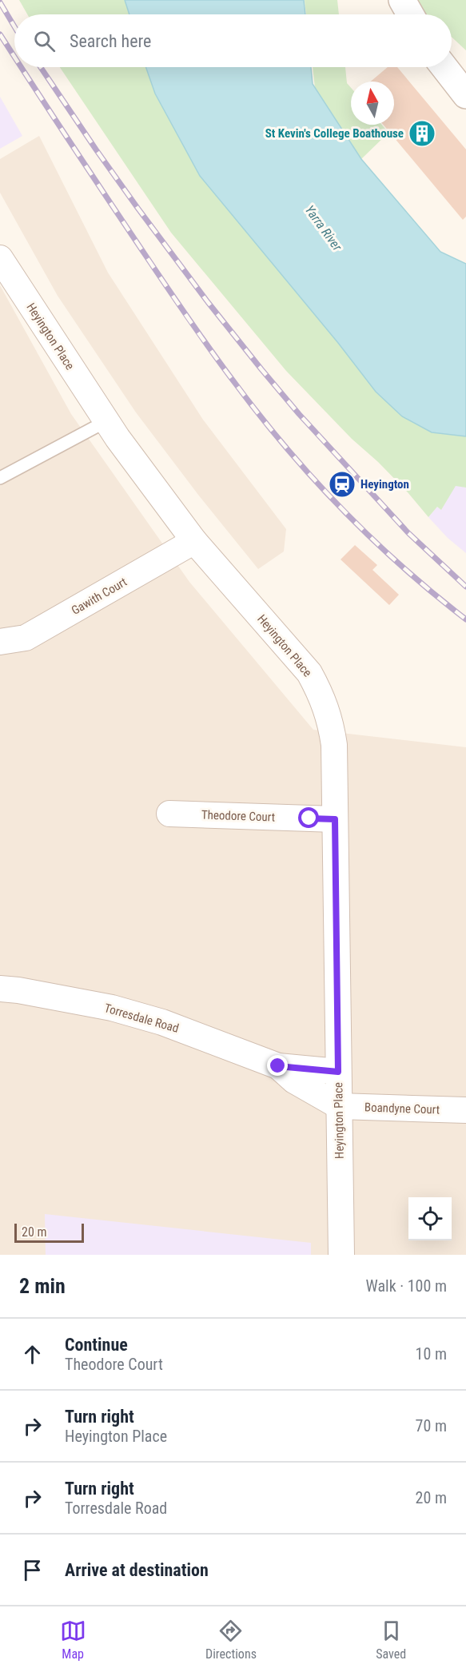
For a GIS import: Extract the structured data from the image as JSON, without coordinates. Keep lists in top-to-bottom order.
{
  "streets": {
    "street": [
      "Heyington Place",
      "Gawith Court",
      "Theodore Court",
      "Torresdale Road",
      "Boandyne Court"
    ]
  },
  "crossings": [
    ["Heyington Place", "Gawith Court"],
    ["Heyington Place", "Theodore Court"],
    ["Heyington Place", "Torresdale Road"],
    ["Heyington Place", "Boandyne Court"],
    ["Torresdale Road", "Boandyne Court"]
  ],
  "water": ["Yarra River"],
  "places": {
    "building": ["St Kevin's College Boathouse"],
    "station": ["Heyington"]
  },
  "scale_bar": "20 m",
  "north": "top",
  "page": {
    "search": "Search here",
    "scale": "20 m",
    "heading": ["2 min", "Walk · 100 m"],
    "list": [
      ["Continue", "Theodore Court", "10 m"],
      ["Turn right", "Heyington Place", "70 m"],
      ["Turn right", "Torresdale Road", "20 m"],
      "Arrive at destination"
    ],
    "nav": ["Map", "Directions", "Saved"]
  }
}
